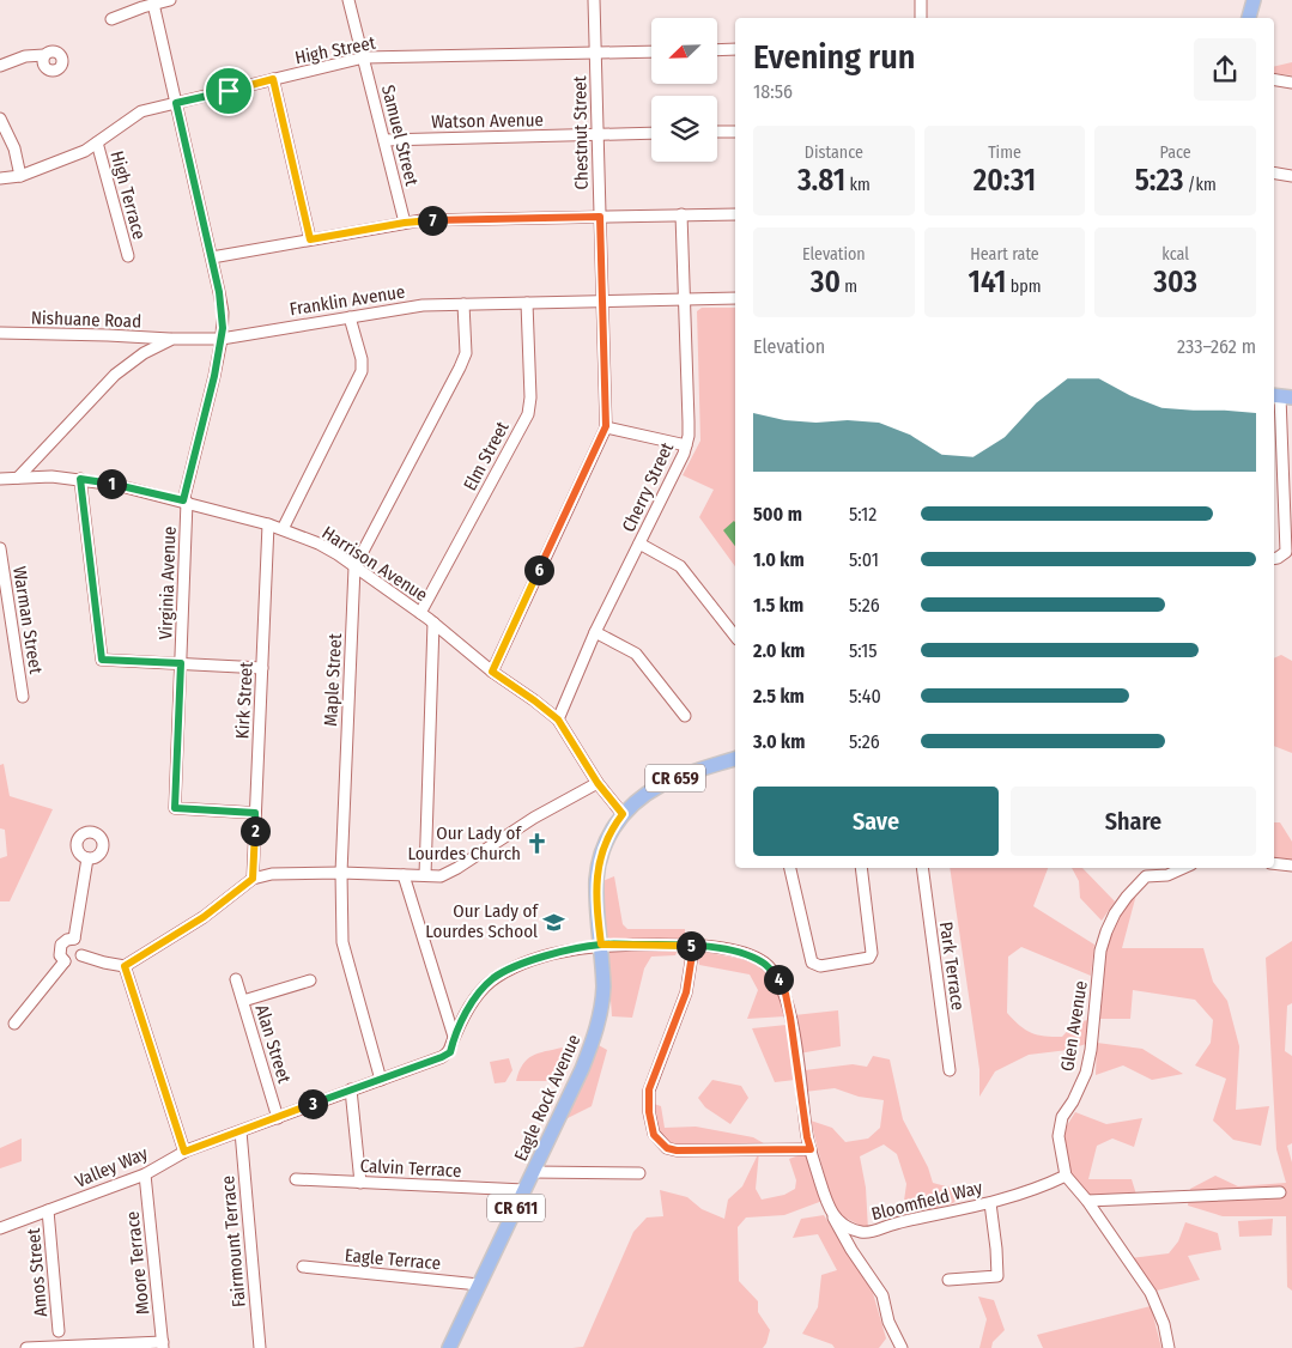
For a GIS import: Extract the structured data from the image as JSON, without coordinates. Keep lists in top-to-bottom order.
{
  "streets": {
    "main road": ["CR 659", "Eagle Rock Avenue", "CR 611"],
    "street": [
      "High Street",
      "Watson Avenue",
      "Chestnut Street",
      "Samuel Street",
      "High Terrace",
      "Franklin Avenue",
      "Nishuane Road",
      "Elm Street",
      "Cherry Street",
      "Harrison Avenue",
      "Virginia Avenue",
      "Warman Street",
      "Maple Street",
      "Kirk Street",
      "Park Terrace",
      "Glen Avenue",
      "Alan Street",
      "Valley Way",
      "Calvin Terrace",
      "Bloomfield Way",
      "Fairmount Terrace",
      "Eagle Terrace",
      "Moore Terrace",
      "Amos Street"
    ]
  },
  "crossings": [
    ["High Street", "Chestnut Street"],
    ["High Street", "Samuel Street"],
    ["High Street", "High Terrace"],
    ["High Street", "Virginia Avenue"],
    ["Watson Avenue", "Chestnut Street"],
    ["Watson Avenue", "Samuel Street"],
    ["Chestnut Street", "Franklin Avenue"],
    ["Chestnut Street", "Harrison Avenue"],
    ["Franklin Avenue", "Nishuane Road"],
    ["Franklin Avenue", "Elm Street"],
    ["Franklin Avenue", "Cherry Street"],
    ["Franklin Avenue", "Harrison Avenue"],
    ["Franklin Avenue", "Virginia Avenue"],
    ["Franklin Avenue", "Maple Street"],
    ["Elm Street", "Harrison Avenue"],
    ["Cherry Street", "Harrison Avenue"],
    ["Harrison Avenue", "Virginia Avenue"],
    ["Harrison Avenue", "Maple Street"],
    ["Harrison Avenue", "Kirk Street"],
    ["Harrison Avenue", "CR 659"],
    ["Harrison Avenue", "Eagle Rock Avenue"],
    ["Virginia Avenue", "Kirk Street"],
    ["Maple Street", "Valley Way"],
    ["CR 659", "Eagle Rock Avenue"],
    ["Glen Avenue", "Bloomfield Way"],
    ["Alan Street", "Valley Way"],
    ["Eagle Rock Avenue", "Valley Way"],
    ["Eagle Rock Avenue", "Calvin Terrace"],
    ["Eagle Rock Avenue", "Eagle Terrace"],
    ["Valley Way", "Fairmount Terrace"],
    ["Valley Way", "Moore Terrace"],
    ["Valley Way", "Amos Street"]
  ],
  "places": {
    "church": ["Our Lady of Lourdes Church"],
    "school or university": ["Our Lady of Lourdes School"]
  },
  "north": "bottom left",
  "page": {
    "heading": ["Evening run", "18:56"],
    "stats": [
      ["Distance", "3.81 km"],
      ["Time", "20:31"],
      ["Pace", "5:23 /km"],
      ["Elevation", "30 m"],
      ["Heart rate", "141 bpm"],
      ["kcal", "303"]
    ],
    "pins": [
      "7",
      "1",
      "6",
      "2",
      "5",
      "4",
      "3"
    ],
    "chart": ["Elevation", "233–262 m"],
    "list": [
      {
        "name": "500 m",
        "note": "5:12"
      },
      {
        "name": "1.0 km",
        "note": "5:01"
      },
      {
        "name": "1.5 km",
        "note": "5:26"
      },
      {
        "name": "2.0 km",
        "note": "5:15"
      },
      {
        "name": "2.5 km",
        "note": "5:40"
      },
      {
        "name": "3.0 km",
        "note": "5:26"
      }
    ],
    "buttons": ["Save", "Share"]
  }
}
